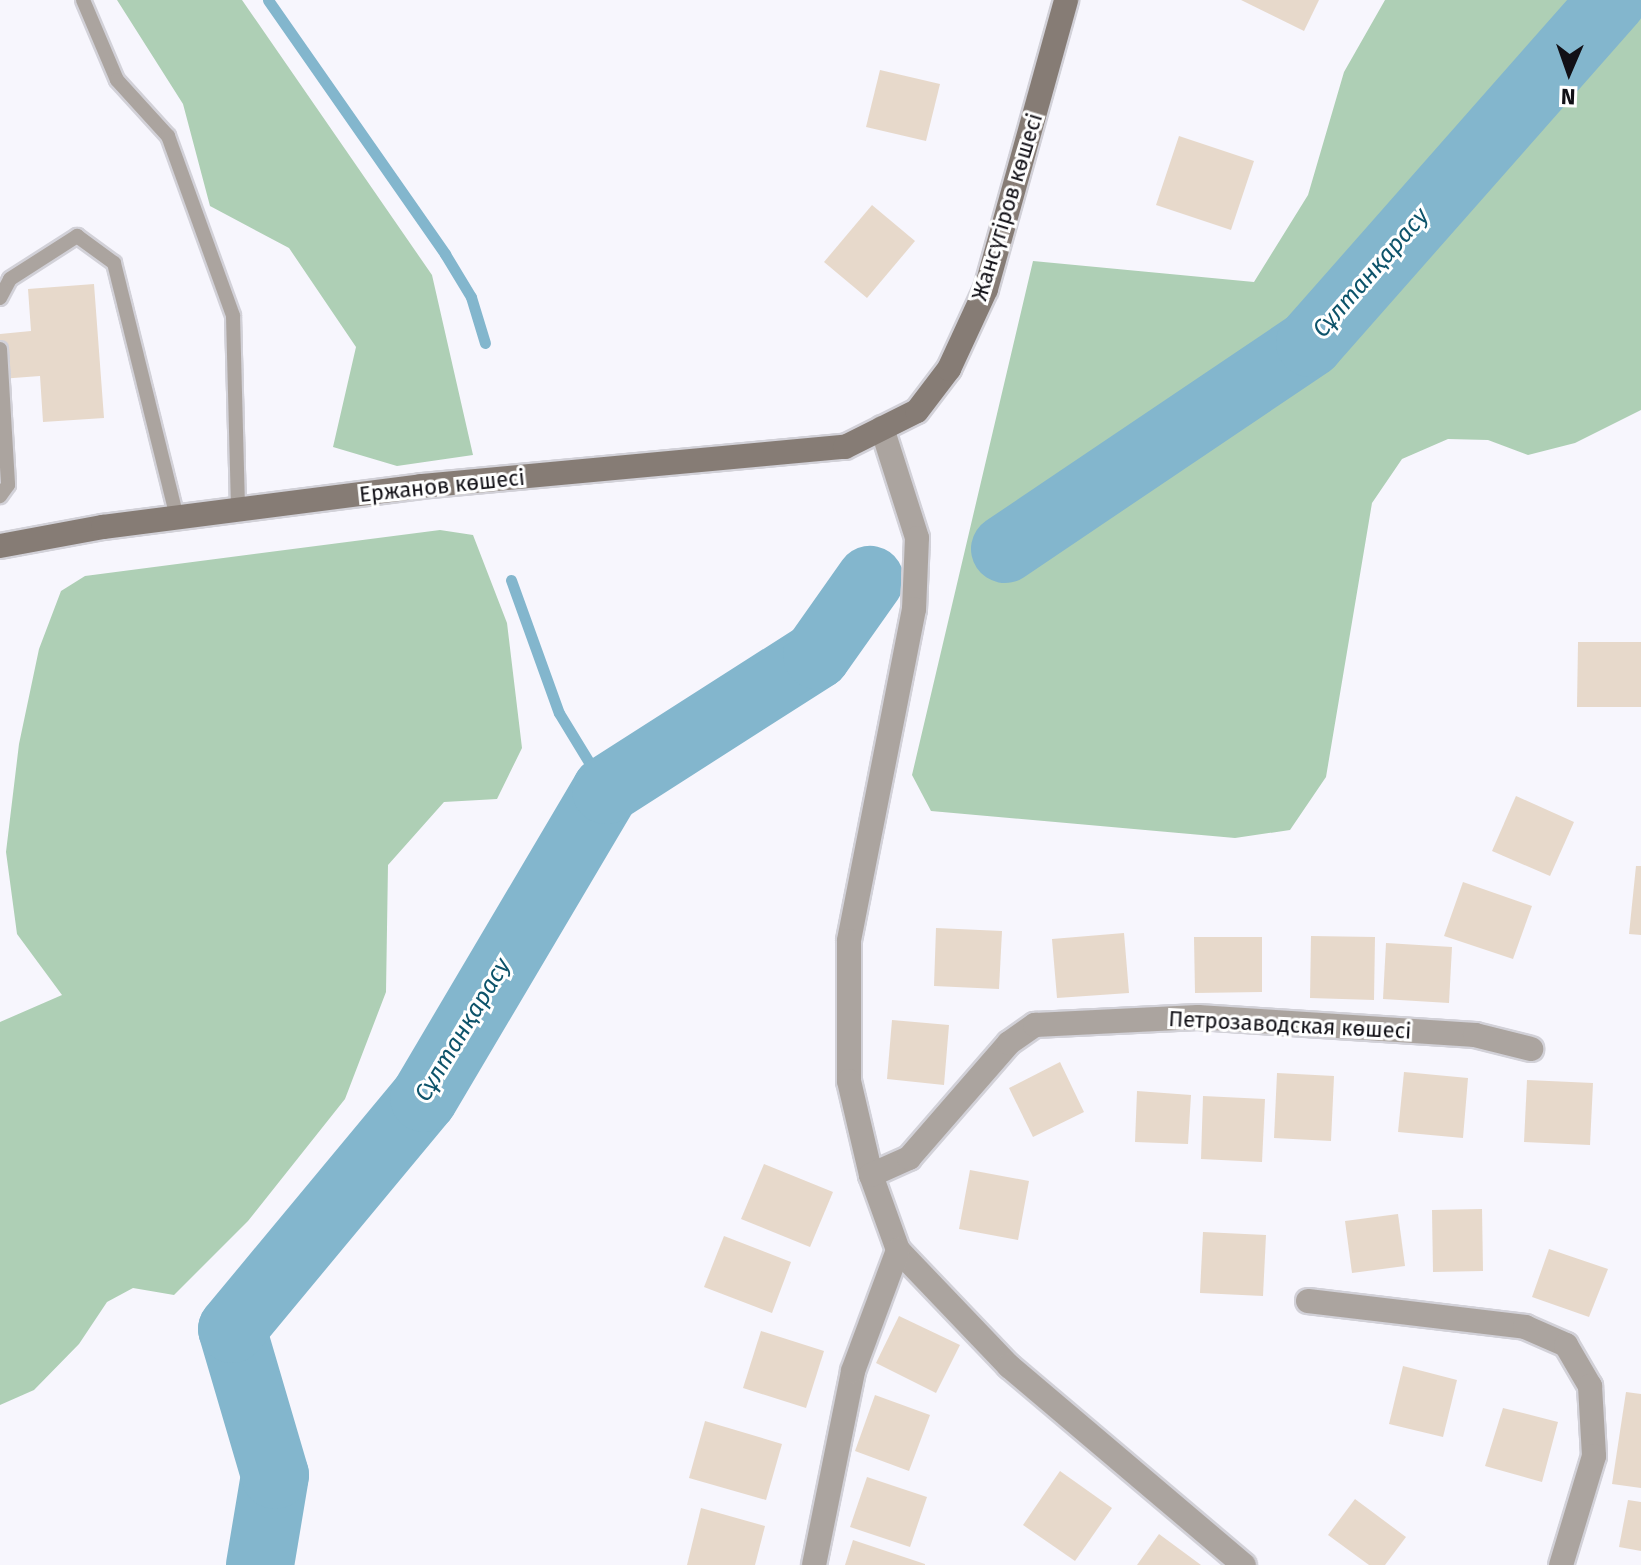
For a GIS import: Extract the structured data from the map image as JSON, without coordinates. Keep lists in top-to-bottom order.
{
  "streets": {
    "main road": ["Жансүгіров көшесі", "Ержанов көшесі"],
    "street": ["Петрозаводская көшесі"]
  },
  "crossings": [
    ["Жансүгіров көшесі", "Ержанов көшесі"]
  ],
  "water": ["Сұлтанқарасу"],
  "north": "bottom"
}
